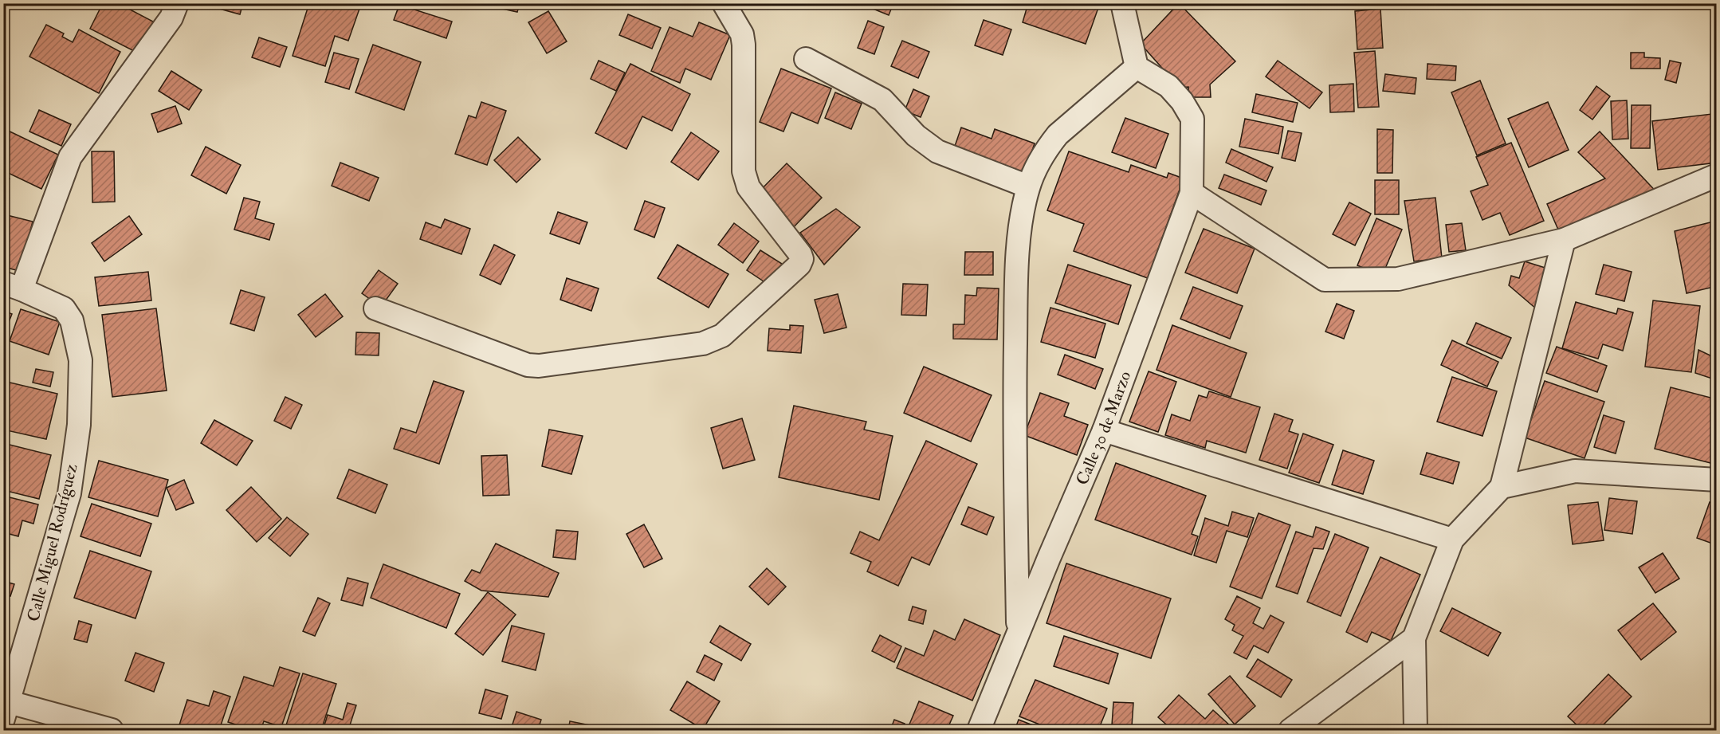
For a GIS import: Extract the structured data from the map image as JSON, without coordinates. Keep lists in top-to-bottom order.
{
  "streets": {
    "street": ["Calle 30 de Marzo", "Calle Miguel Rodríguez"]
  }
}
